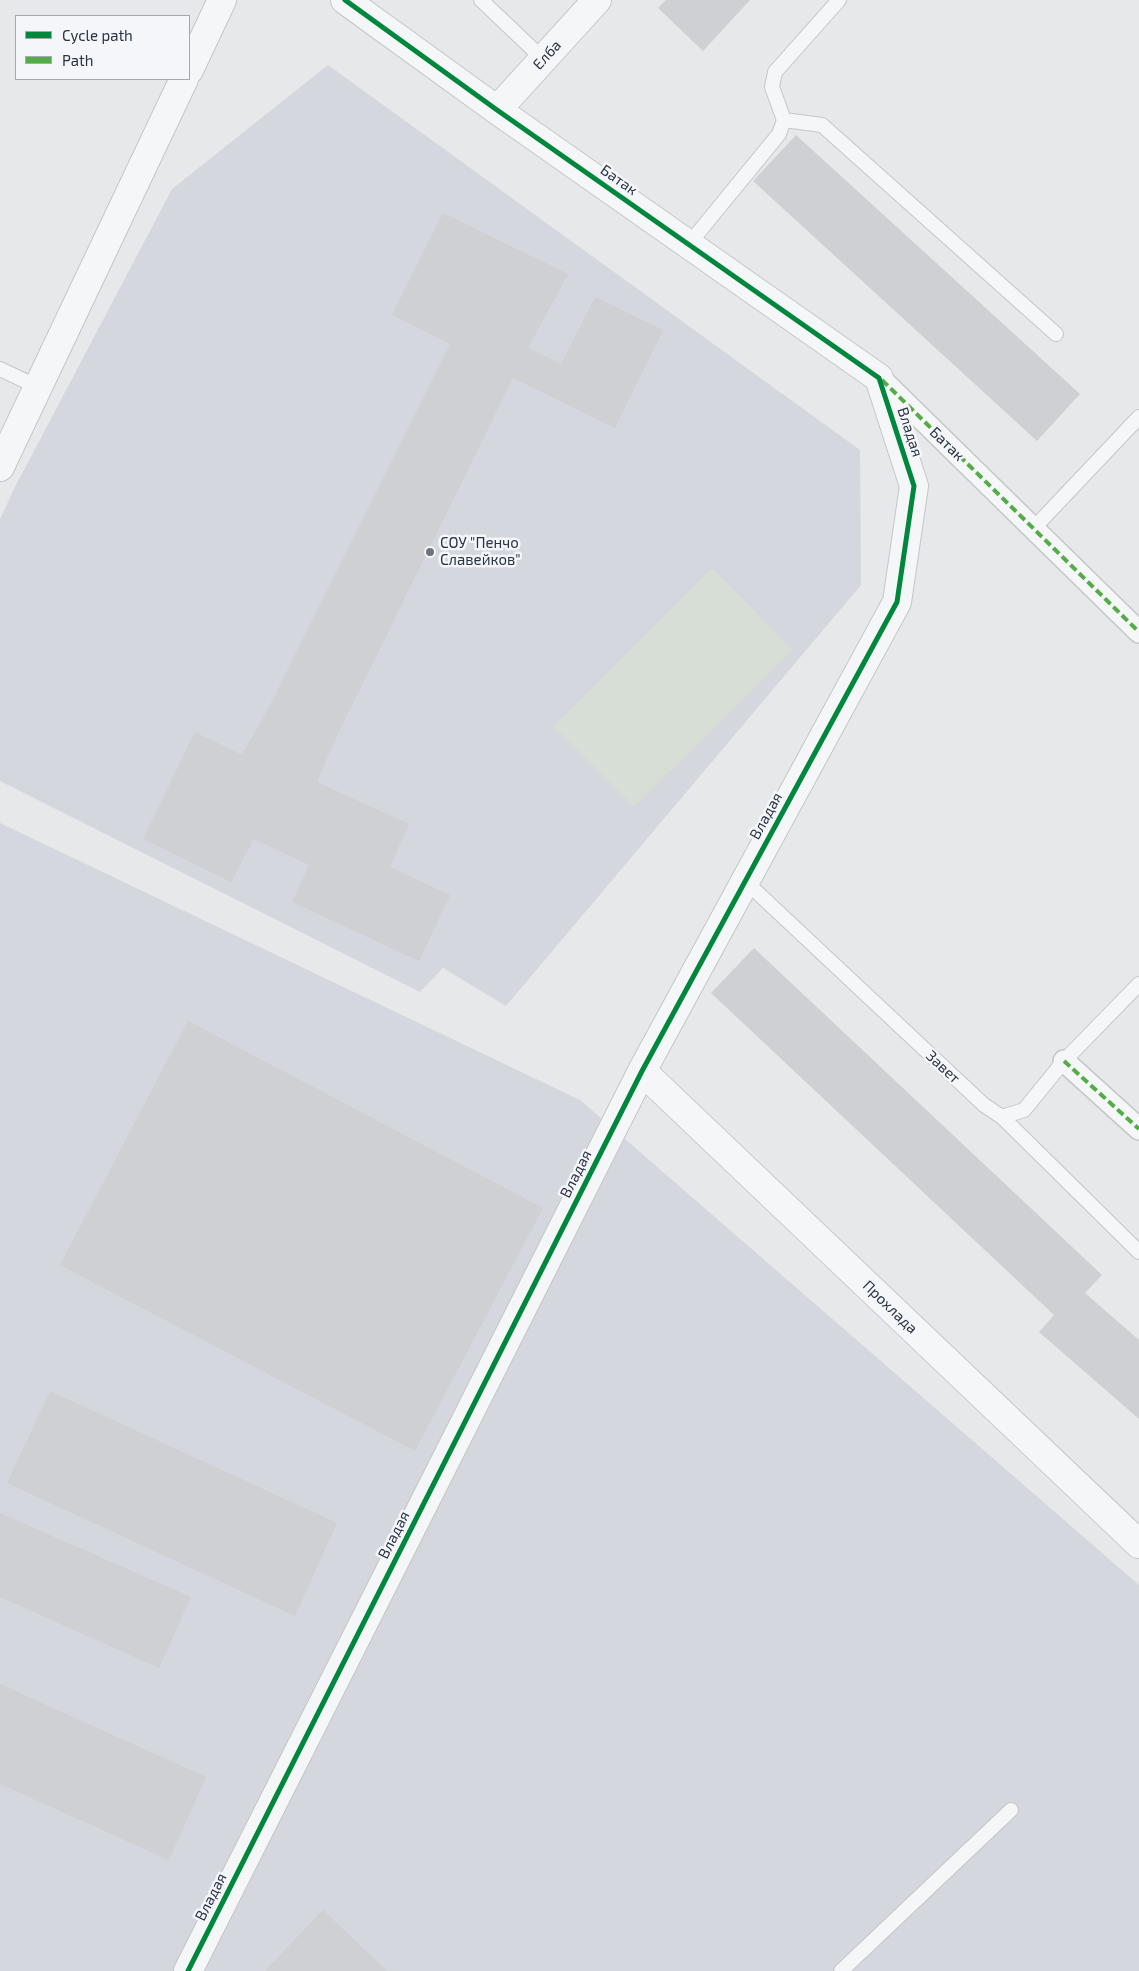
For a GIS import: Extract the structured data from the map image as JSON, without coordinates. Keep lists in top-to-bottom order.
{
  "streets": {
    "street": [
      "Елба",
      "Батак",
      "Владая",
      "Прохлада"
    ],
    "lane": ["Завет"]
  },
  "crossings": [
    ["Елба", "Батак"],
    ["Батак", "Владая"],
    ["Владая", "Завет"],
    ["Владая", "Прохлада"]
  ],
  "places": ["СОУ \"Пенчо Славейков\""],
  "legend": ["Cycle path", "Path"]
}
